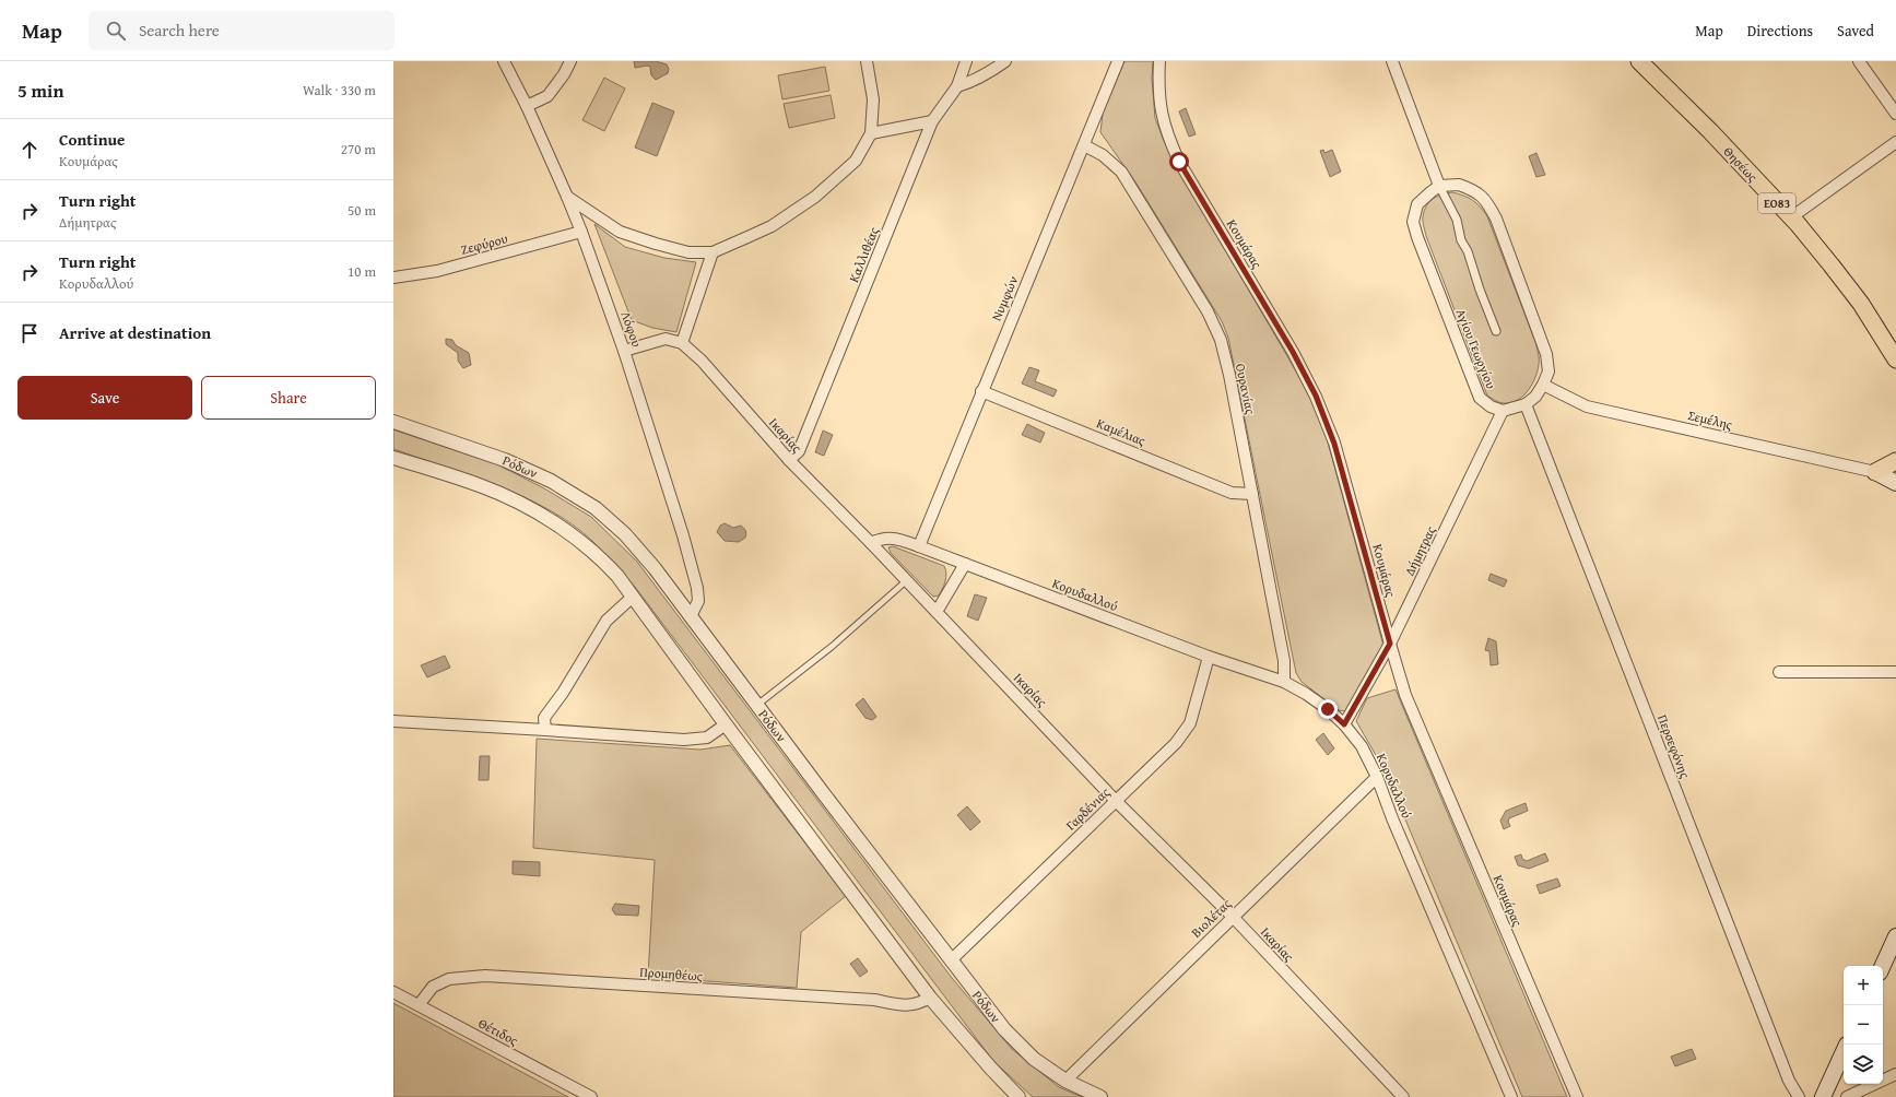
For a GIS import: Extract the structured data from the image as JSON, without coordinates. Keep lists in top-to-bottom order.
{
  "streets": {
    "main road": ["Θησέως", "ΕΟ83"],
    "street": [
      "Ζεφύρου",
      "Κουμάρας",
      "Καλλιθέας",
      "Νυμφών",
      "Λόφου",
      "Αγίου Γεωργίου",
      "Ουρανίας",
      "Σεμέλης",
      "Καμέλιας",
      "Ικαρίας",
      "Ρόδων",
      "Δήμητρας",
      "Κορυδαλλού",
      "Περσεφόνης",
      "Γαρδένιας",
      "Βιολέτας",
      "Προμηθέως",
      "Θέτιδος"
    ]
  },
  "crossings": [
    ["Ζεφύρου", "Λόφου"],
    ["Κουμάρας", "Δήμητρας"],
    ["Καλλιθέας", "Ικαρίας"],
    ["Νυμφών", "Ουρανίας"],
    ["Νυμφών", "Καμέλιας"],
    ["Νυμφών", "Κορυδαλλού"],
    ["Λόφου", "Ρόδων"],
    ["Αγίου Γεωργίου", "Δήμητρας"],
    ["Ουρανίας", "Καμέλιας"],
    ["Ουρανίας", "Κορυδαλλού"],
    ["Ικαρίας", "Κορυδαλλού"],
    ["Ικαρίας", "Γαρδένιας"],
    ["Ικαρίας", "Βιολέτας"],
    ["Ρόδων", "Γαρδένιας"],
    ["Ρόδων", "Βιολέτας"],
    ["Δήμητρας", "Κορυδαλλού"],
    ["Κορυδαλλού", "Γαρδένιας"],
    ["Κορυδαλλού", "Βιολέτας"],
    ["Προμηθέως", "Θέτιδος"]
  ],
  "page": {
    "header": "Map",
    "search": "Search here",
    "nav": ["Map", "Directions", "Saved"],
    "heading": ["5 min", "Walk · 330 m"],
    "list": [
      ["Continue", "Κουμάρας", "270 m"],
      ["Turn right", "Δήμητρας", "50 m"],
      ["Turn right", "Κορυδαλλού", "10 m"],
      "Arrive at destination"
    ],
    "buttons": ["Save", "Share"],
    "map_buttons": ["+", "−"]
  }
}
